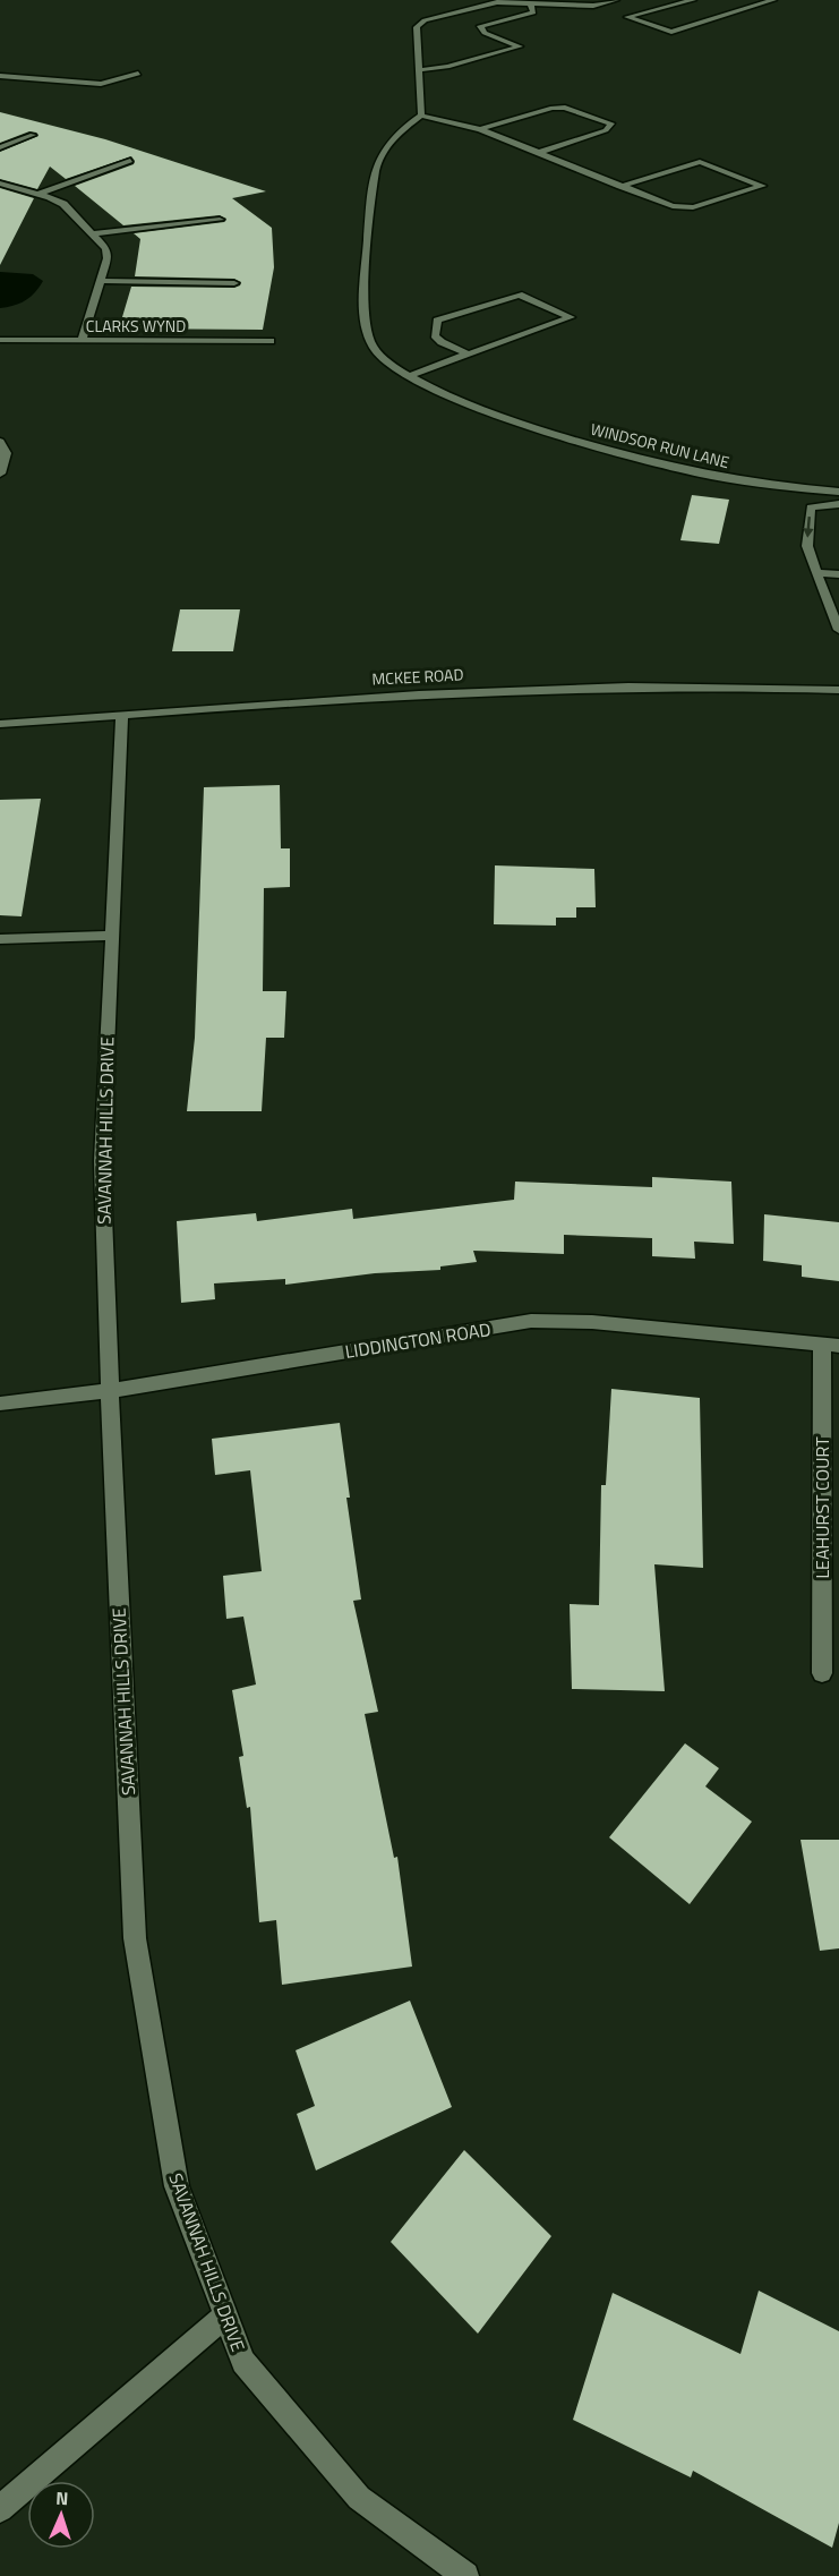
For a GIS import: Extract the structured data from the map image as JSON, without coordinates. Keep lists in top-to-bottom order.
{
  "streets": {
    "street": [
      "CLARKS WYND",
      "WINDSOR RUN LANE",
      "MCKEE ROAD",
      "SAVANNAH HILLS DRIVE",
      "LIDDINGTON ROAD",
      "LEAHURST COURT"
    ]
  },
  "crossings": [
    ["MCKEE ROAD", "SAVANNAH HILLS DRIVE"],
    ["SAVANNAH HILLS DRIVE", "LIDDINGTON ROAD"],
    ["LIDDINGTON ROAD", "LEAHURST COURT"]
  ],
  "north": "top"
}
